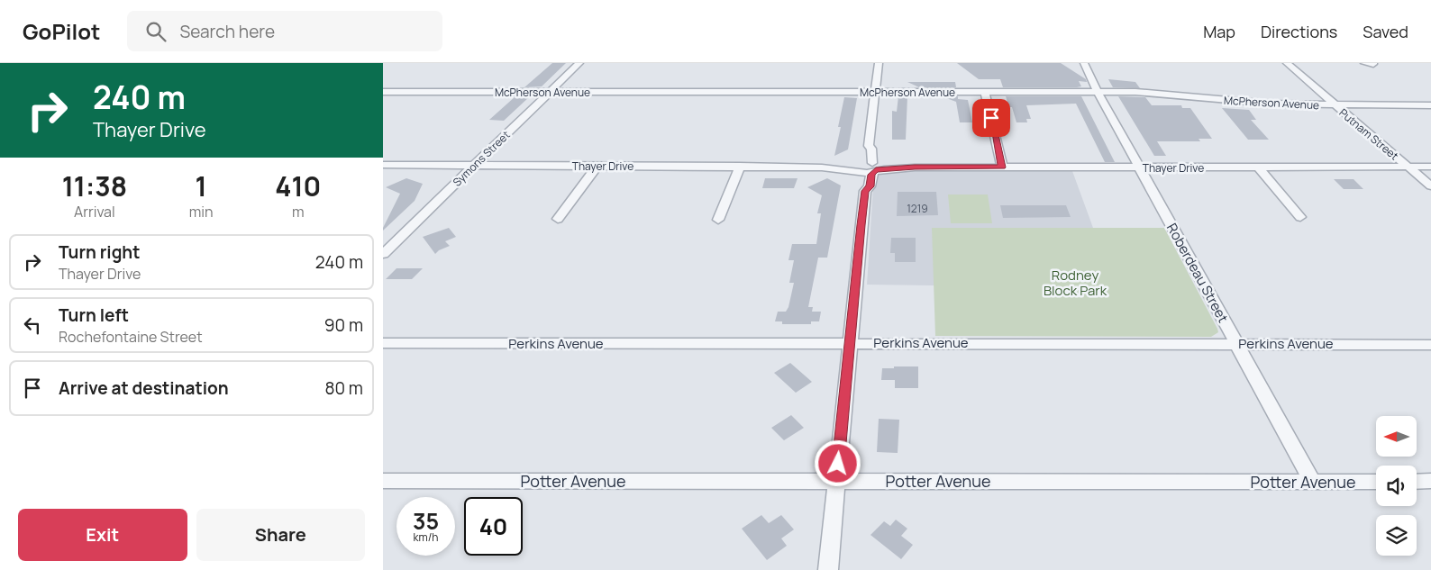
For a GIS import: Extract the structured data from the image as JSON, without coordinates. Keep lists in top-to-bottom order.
{
  "streets": {
    "street": [
      "McPherson Avenue",
      "Putnam Street",
      "Symons Street",
      "Thayer Drive",
      "Roberdeau Street",
      "Perkins Avenue",
      "Potter Avenue"
    ]
  },
  "crossings": [
    ["McPherson Avenue", "Putnam Street"],
    ["McPherson Avenue", "Symons Street"],
    ["McPherson Avenue", "Roberdeau Street"],
    ["Putnam Street", "Thayer Drive"],
    ["Symons Street", "Thayer Drive"],
    ["Thayer Drive", "Roberdeau Street"],
    ["Roberdeau Street", "Perkins Avenue"],
    ["Roberdeau Street", "Potter Avenue"]
  ],
  "parks": ["Rodney Block Park"],
  "house_numbers": ["1219"],
  "north": "left",
  "page": {
    "header": "GoPilot",
    "search": "Search here",
    "nav": ["Map", "Directions", "Saved"],
    "turn": ["240 m", "Thayer Drive"],
    "eta": [
      "11:38",
      "Arrival",
      "1",
      "min",
      "410",
      "m"
    ],
    "list": [
      {
        "name": "Turn right",
        "note": "Thayer Drive",
        "value": "240 m"
      },
      {
        "name": "Turn left",
        "note": "Rochefontaine Street",
        "value": "90 m"
      },
      {
        "name": "Arrive at destination",
        "value": "80 m"
      }
    ],
    "speed": "35 km/h",
    "limit": "40",
    "buttons": ["Exit", "Share"]
  }
}
